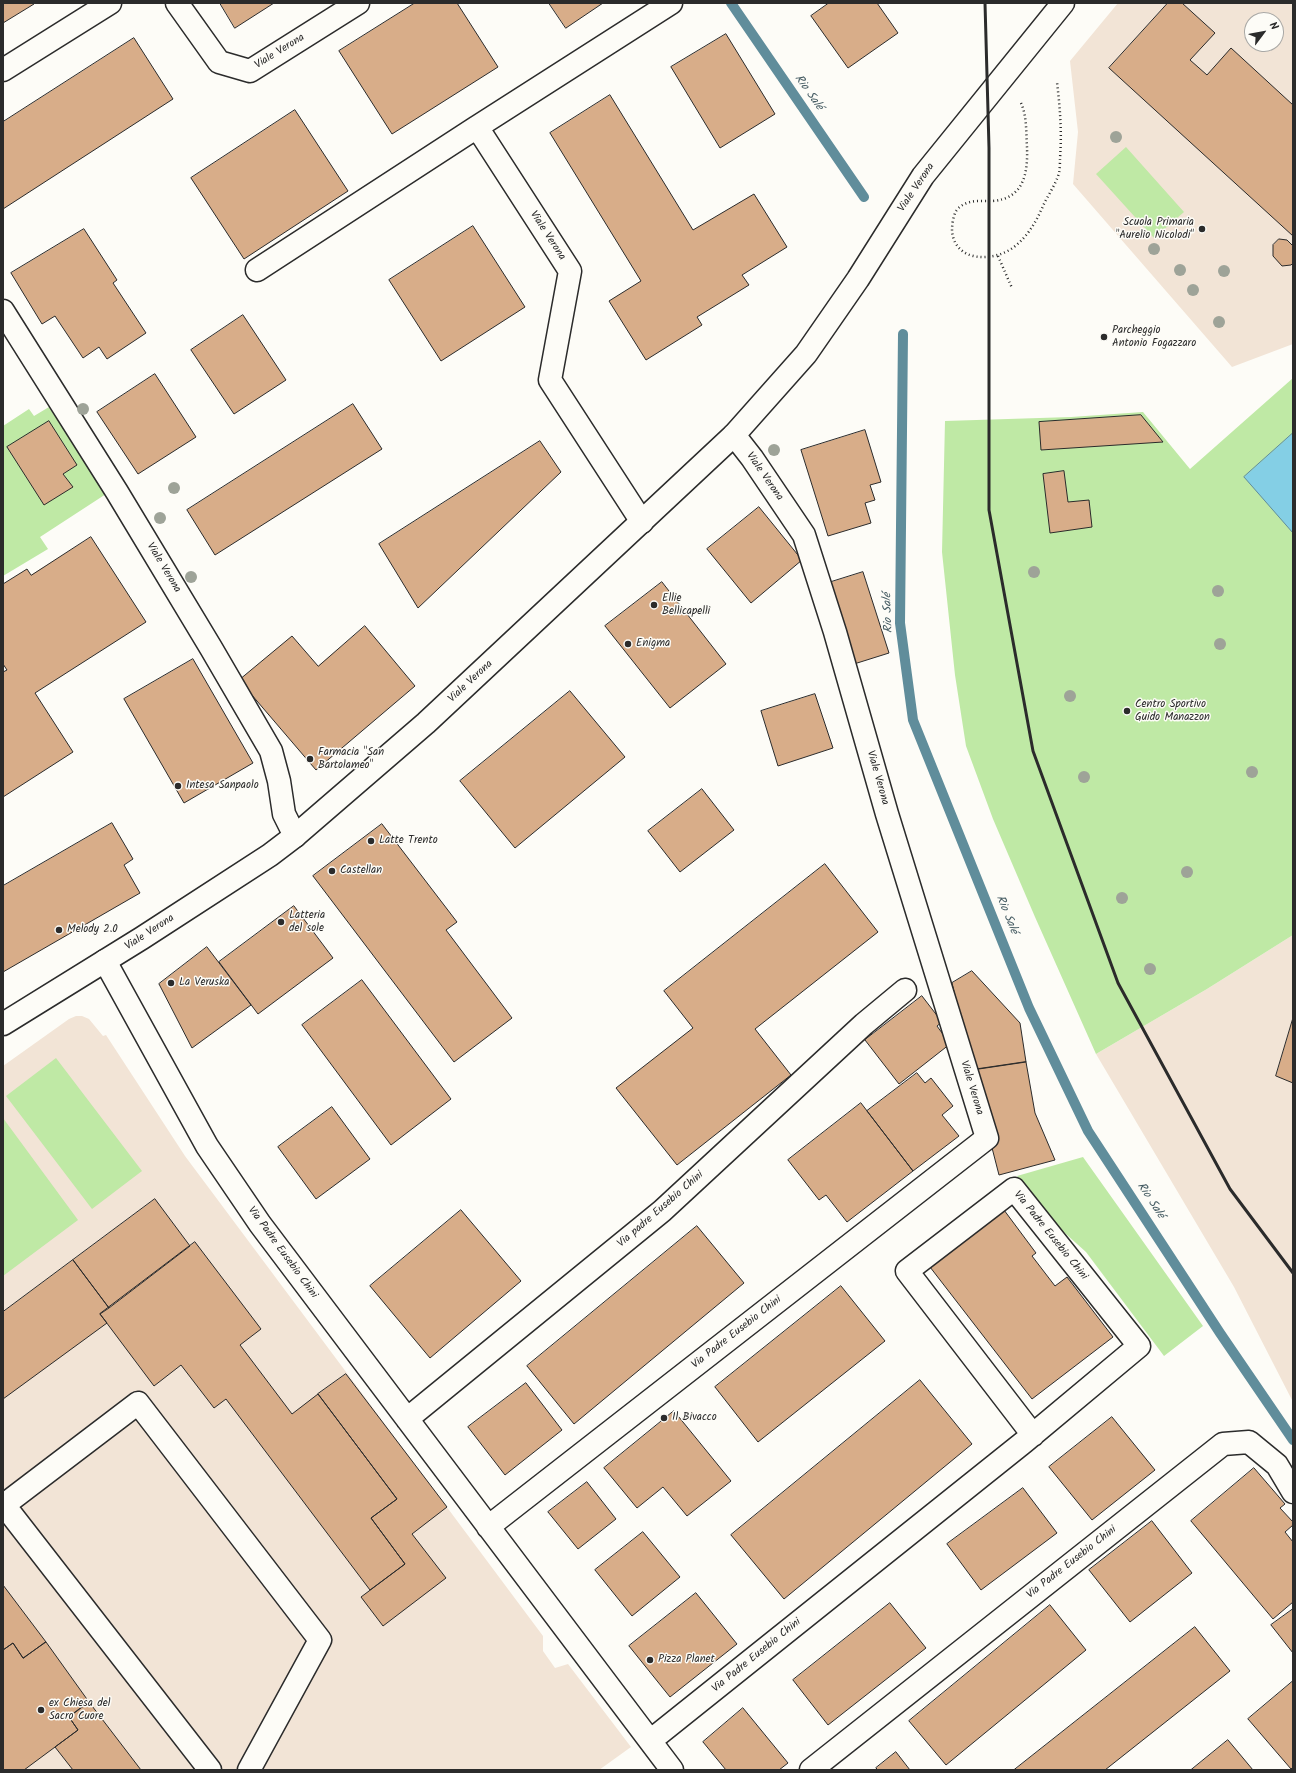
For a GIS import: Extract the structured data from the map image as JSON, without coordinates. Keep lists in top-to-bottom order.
{
  "streets": {
    "main road": ["Viale Verona", "Via padre Eusebio Chini", "Via Padre Eusebio Chini"]
  },
  "crossings": [
    ["Viale Verona", "Via Padre Eusebio Chini"],
    ["Via padre Eusebio Chini", "Via Padre Eusebio Chini"]
  ],
  "water": ["Rio Salé"],
  "places": [
    "Scuola Primaria \"Aurelio Nicolodi\"",
    "Parcheggio Antonio Fogazzaro",
    "Ellie Bellicapelli",
    "Enigma",
    "Centro Sportivo Guido Manazzon",
    "Farmacia \"San Bartolameo\"",
    "Intesa Sanpaolo",
    "Latte Trento",
    "Castellan",
    "Latteria del sole",
    "Melody 2.0",
    "La Veruska",
    "Il Bivacco",
    "Pizza Planet",
    "ex Chiesa del Sacro Cuore"
  ],
  "north": "top right"
}
